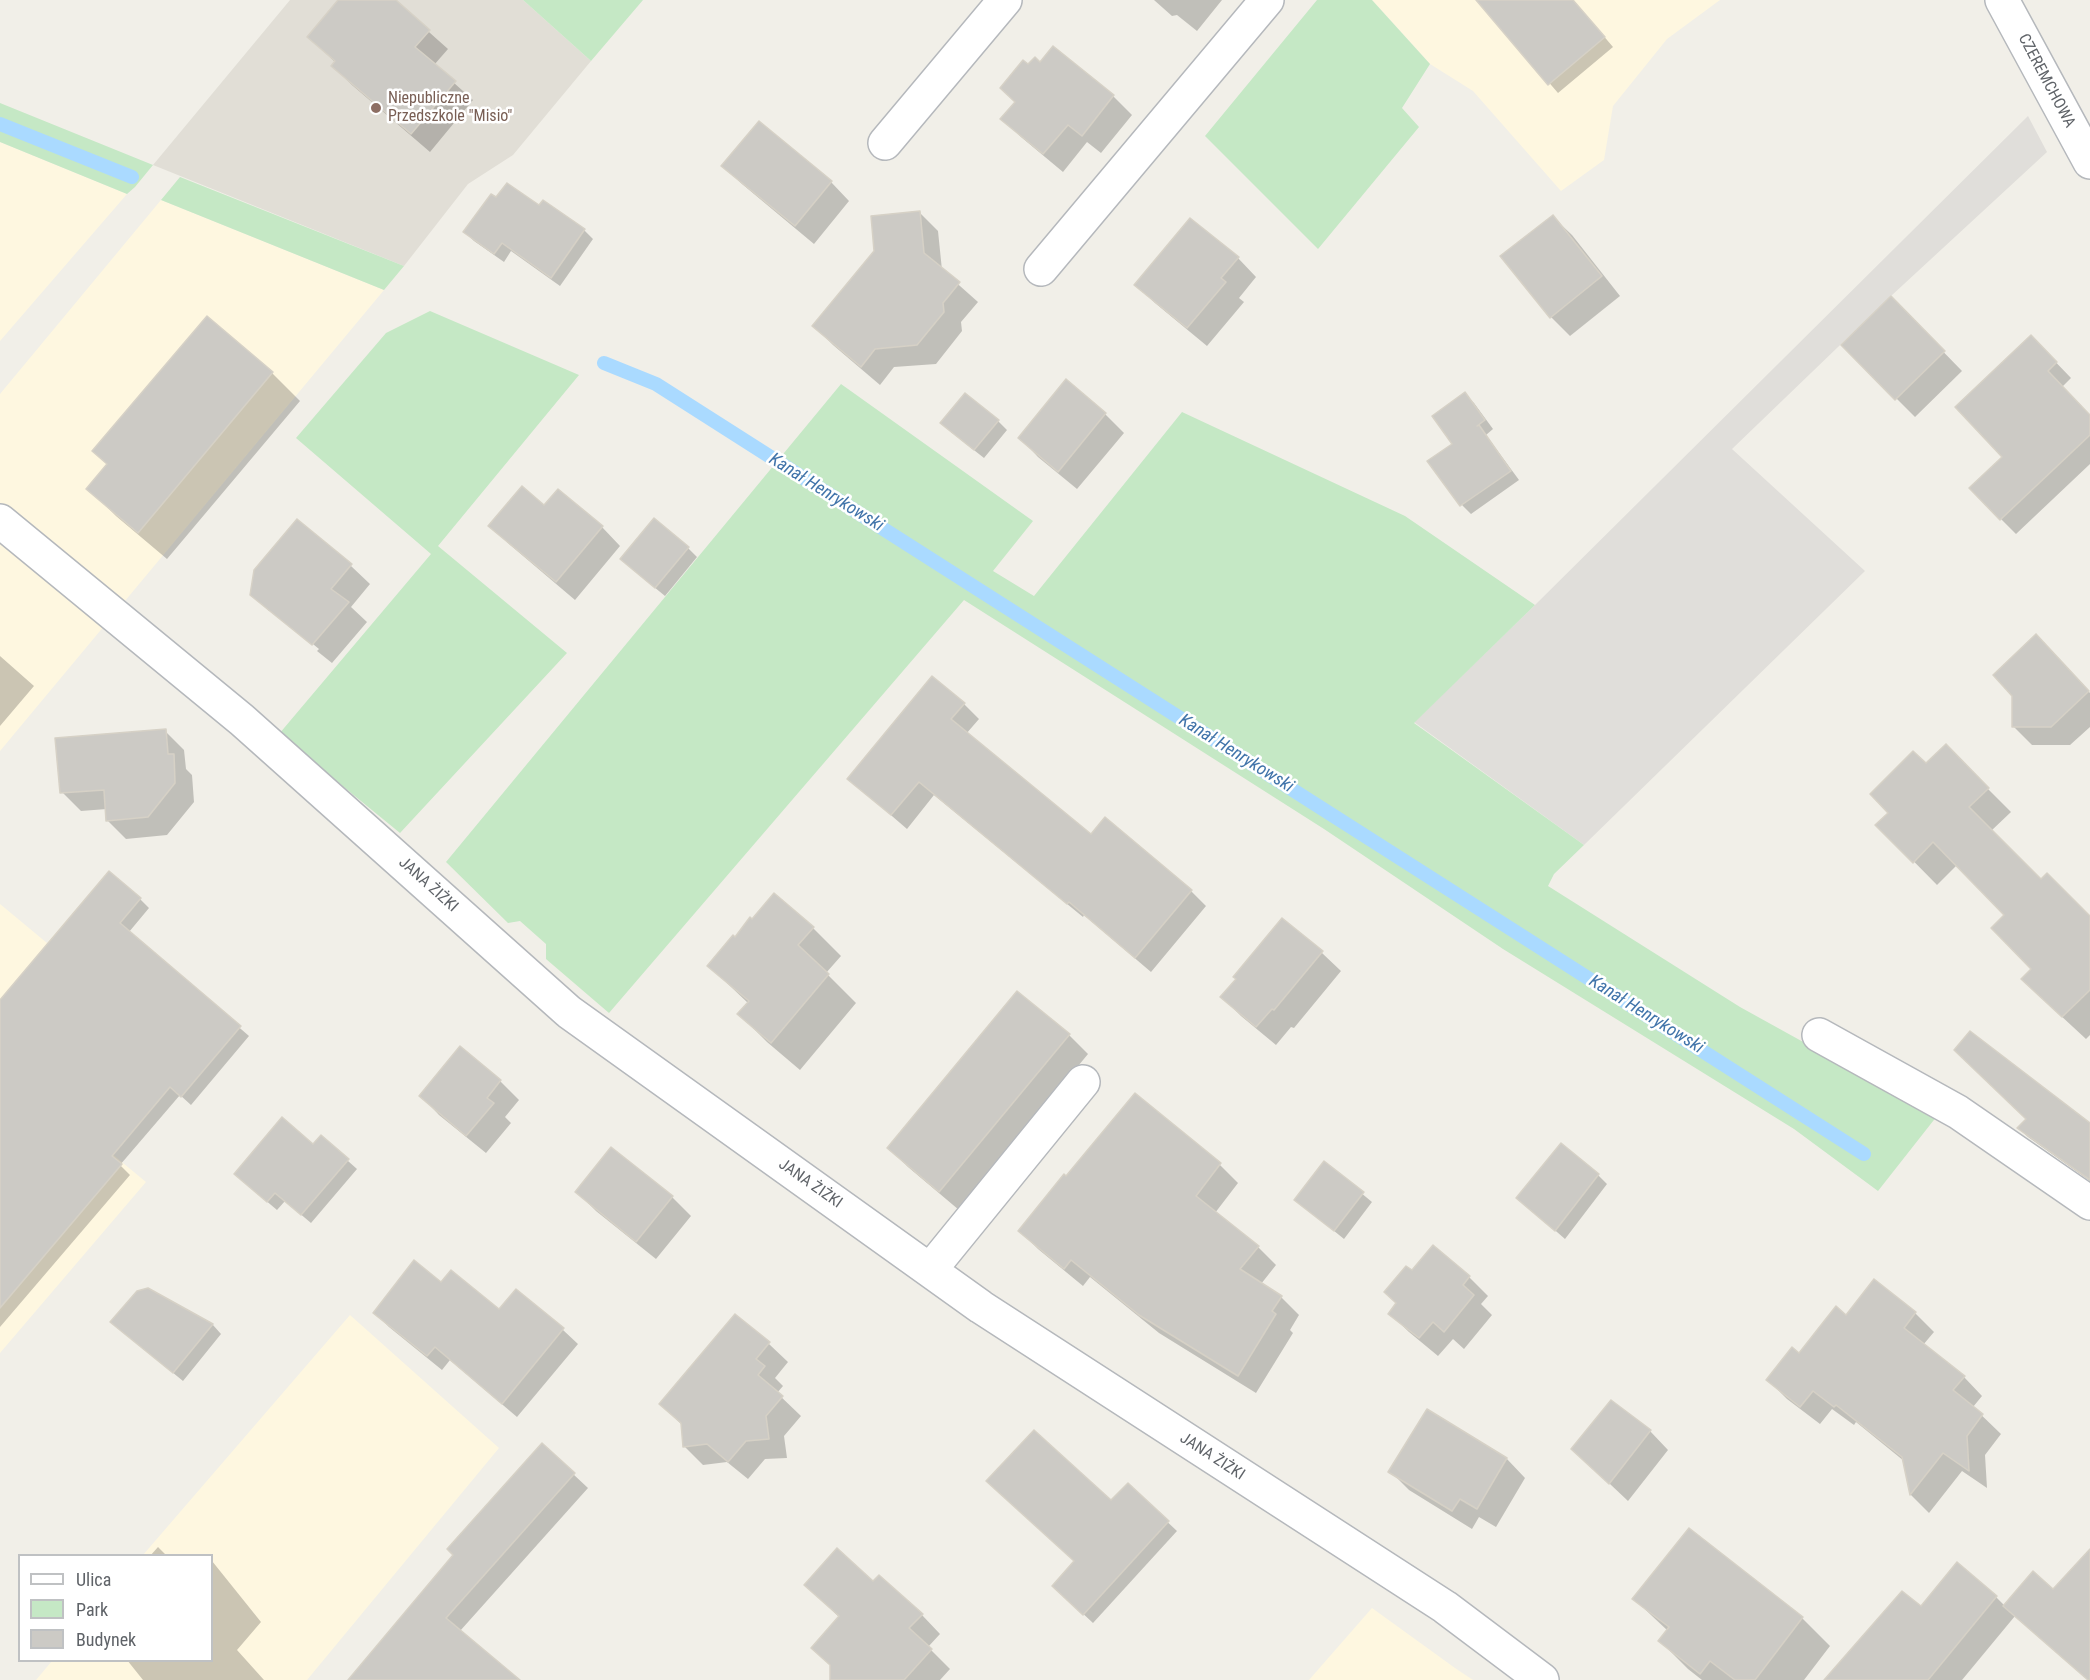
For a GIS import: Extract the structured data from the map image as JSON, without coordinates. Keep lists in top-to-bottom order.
{
  "streets": {
    "street": ["CZEREMCHOWA", "JANA ŻIŻKI"]
  },
  "water": ["Kanał Henrykowski"],
  "places": ["Niepubliczne Przedszkole \"Misio\""],
  "legend": ["Ulica", "Park", "Budynek"]
}
